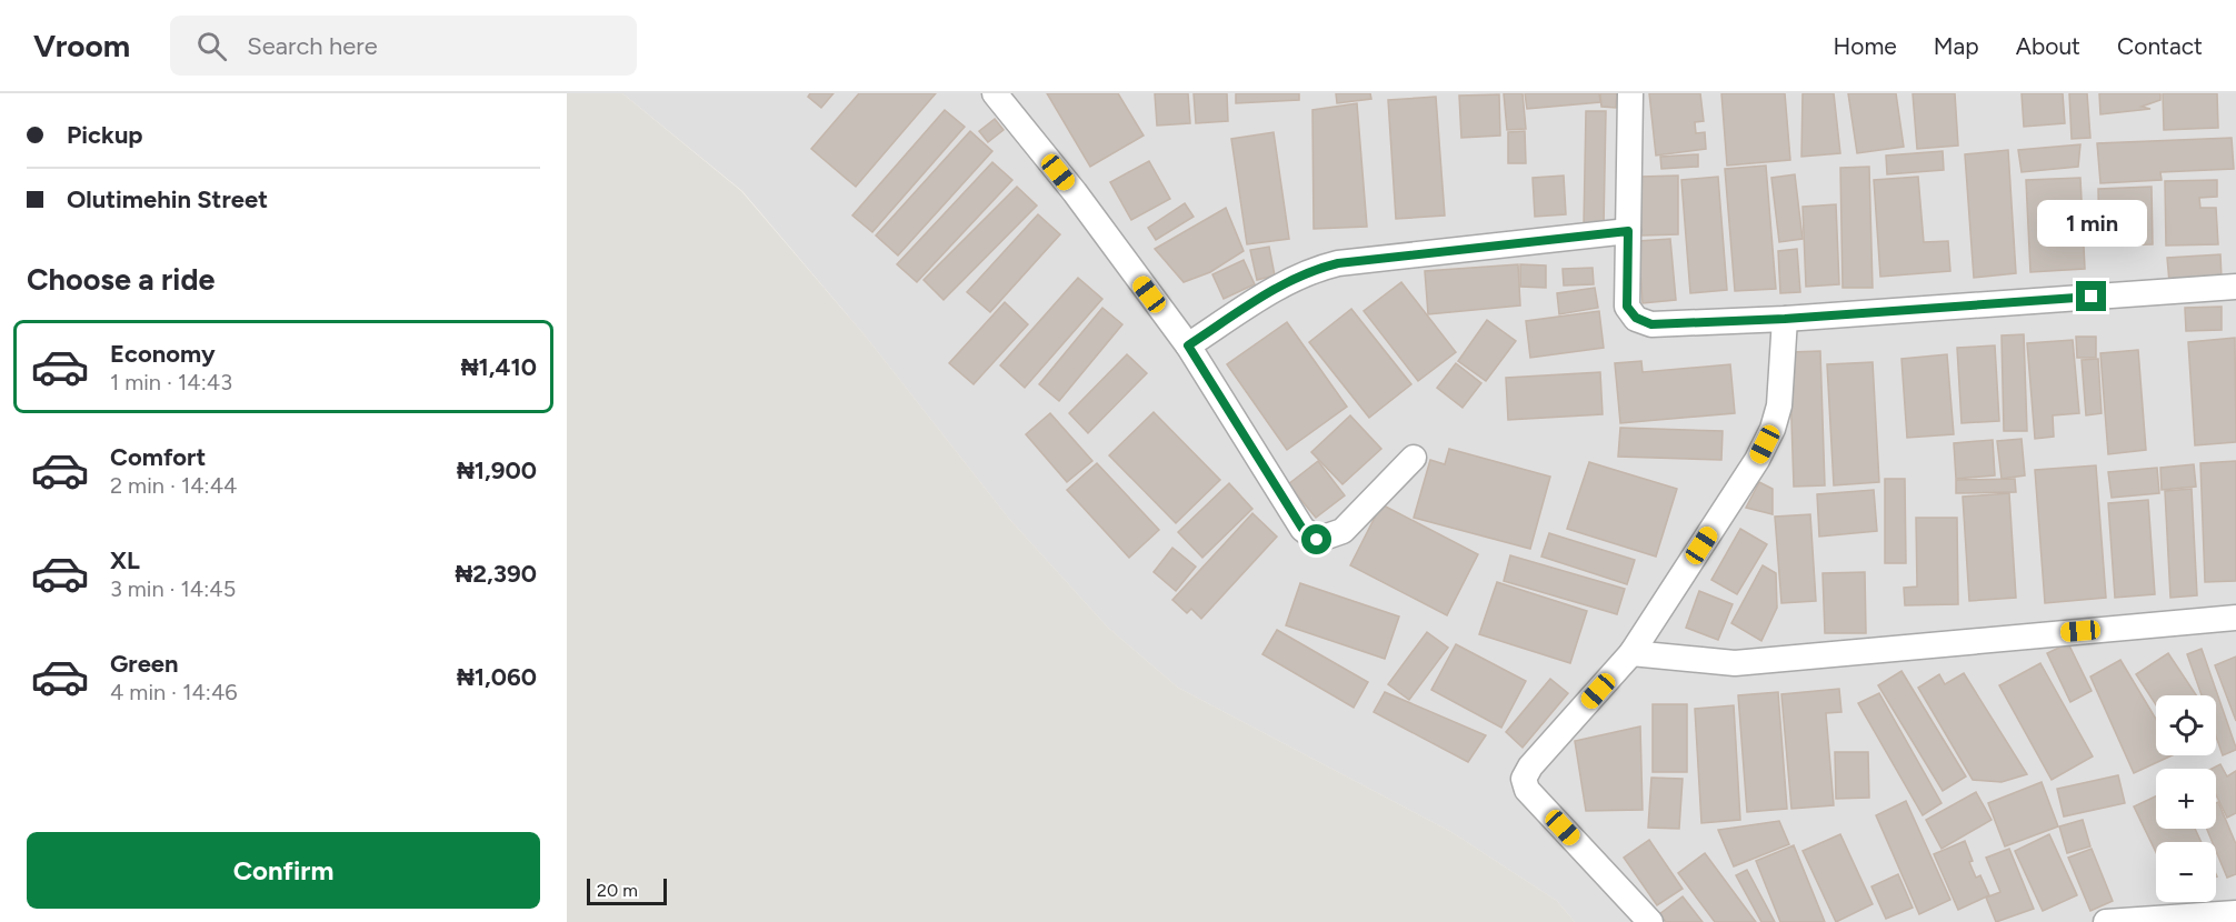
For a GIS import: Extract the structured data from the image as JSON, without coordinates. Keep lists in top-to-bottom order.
{
  "scale_bar": "20 m",
  "page": {
    "header": "Vroom",
    "search": "Search here",
    "nav": [
      "Home",
      "Map",
      "About",
      "Contact"
    ],
    "banner": ["Pickup", "Olutimehin Street"],
    "bubble": "1 min",
    "heading": "Choose a ride",
    "list": [
      {
        "name": "Economy",
        "note": "1 min · 14:43",
        "value": "₦1,410"
      },
      {
        "name": "Comfort",
        "note": "2 min · 14:44",
        "value": "₦1,900"
      },
      {
        "name": "XL",
        "note": "3 min · 14:45",
        "value": "₦2,390"
      },
      {
        "name": "Green",
        "note": "4 min · 14:46",
        "value": "₦1,060"
      }
    ],
    "map_buttons": ["+", "−"],
    "buttons": "Confirm",
    "scale": "20 m"
  }
}
